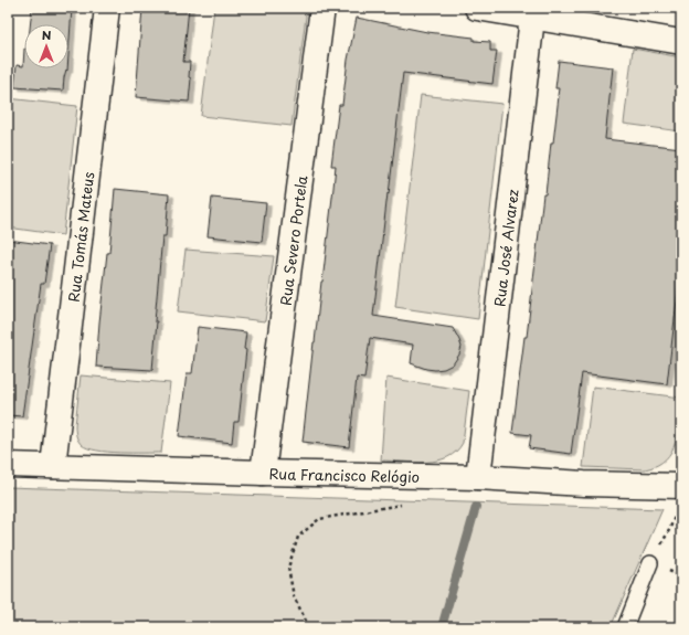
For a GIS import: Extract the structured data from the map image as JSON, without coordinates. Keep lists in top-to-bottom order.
{
  "streets": {
    "street": [
      "Rua Tomás Mateus",
      "Rua Severo Portela",
      "Rua José Alvarez",
      "Rua Francisco Relógio"
    ]
  },
  "crossings": [
    ["Rua Tomás Mateus", "Rua Francisco Relógio"],
    ["Rua Severo Portela", "Rua Francisco Relógio"],
    ["Rua José Alvarez", "Rua Francisco Relógio"]
  ],
  "north": "top"
}
